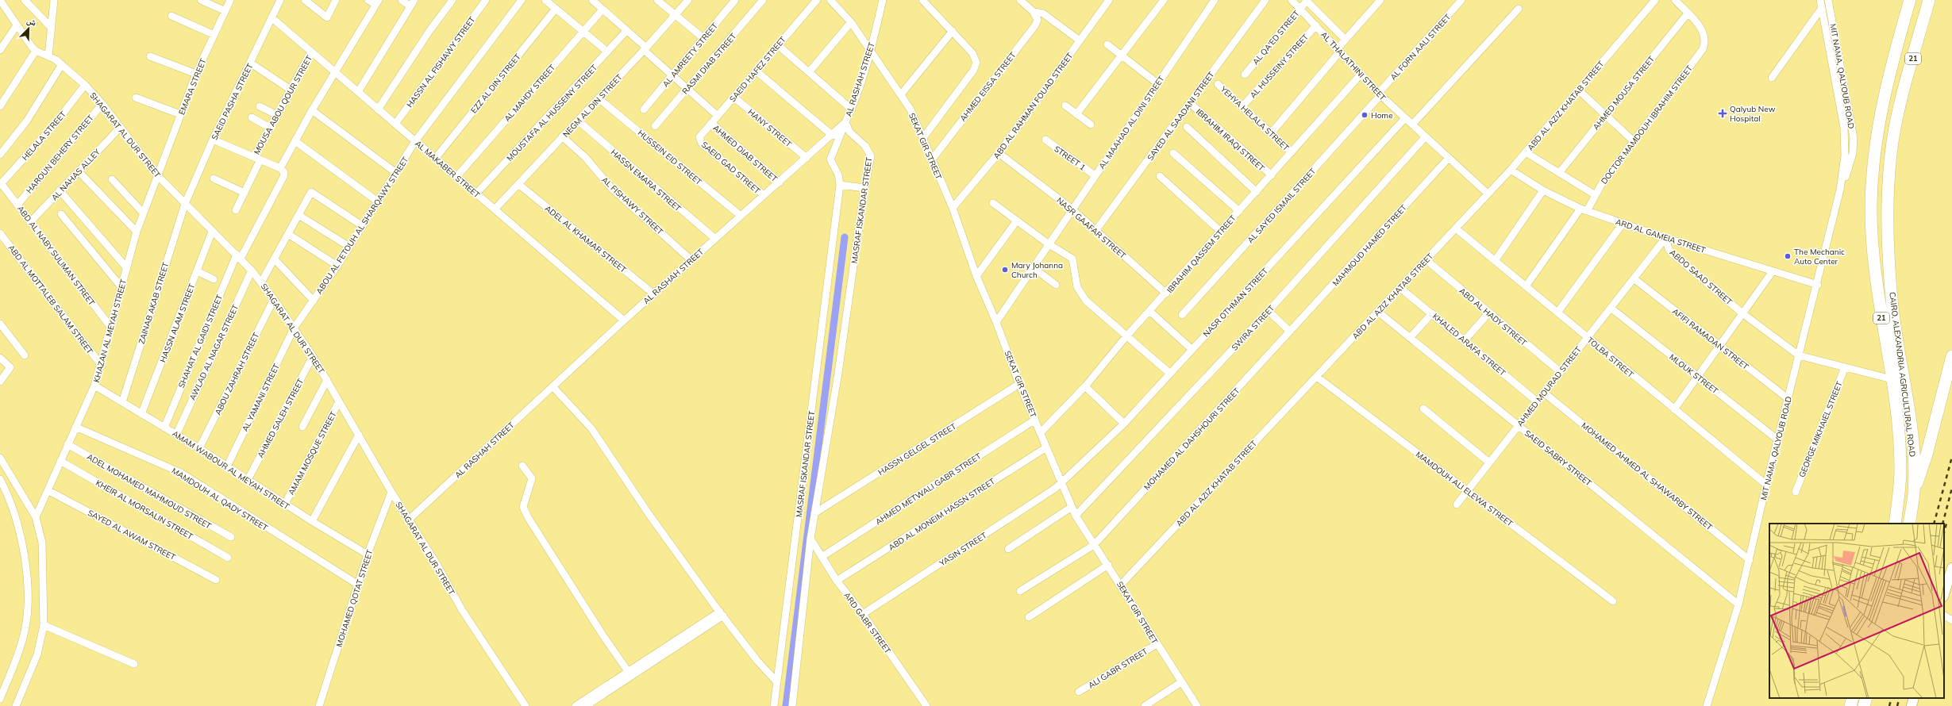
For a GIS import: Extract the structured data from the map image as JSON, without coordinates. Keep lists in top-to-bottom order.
{
  "streets": {
    "highway": ["21", "CAIRO, ALEXANDRIA AGRICULTURAL ROAD"],
    "street": [
      "AL QA'ED STREET",
      "AL FORN AALI STREET",
      "AL AMREETY STREET",
      "HASSN AL FISHAWY STREET",
      "RASMI DIAB STREET",
      "AL HUSSEINY STREET",
      "AL THALATHINI STREET",
      "SAEID HAFEZ STREET",
      "MIT NAMA, QALYOUB ROAD",
      "AL RASHAH STREET",
      "EZZ AL DIN STREET",
      "EMARA STREET",
      "AHMED EISSA STREET",
      "AL MAHDY STREET",
      "AHMED MOUSA STREET",
      "SAEID PASHA STREET",
      "MOUSA ABOU QOUR STREET",
      "NEGM AL DIN STREET",
      "ABD AL RAHMAN FOUAD STREET",
      "ABD AL AZIZ KHATAB STREET",
      "MOUSTAFA AL HUSSEINY STREET",
      "SAYED AL SAADANI STREET",
      "YEHYA HELALA STREET",
      "AL MAAHAD AL DINI STREET",
      "DOCTOR MAMDOUH IBRAHIM STREET",
      "HANY STREET",
      "SHAGARAT AL DUR STREET",
      "HELALA STREET",
      "IBRAHIM IRAQI STREET",
      "SEKAT GIR STREET",
      "AHMED DIAB STREET",
      "HAROUN BEHERY STREET",
      "HUSSEIN EID STREET",
      "STREET 1",
      "SAEID GAD STREET",
      "AL MAKABER STREET",
      "AL NAHAS ALLEY",
      "HASSN EMARA STREET",
      "AL FISHAWY STREET",
      "AL SAYED ISMAIL STREET",
      "MASRAF ISKANDAR STREET",
      "ABOU AL FETOUH AL SHARQAWY STREET",
      "NASR GAAFAR STREET",
      "ARD AL GAMEIA STREET",
      "ADEL AL KHAMAR STREET",
      "MAHMOUD HAMED STREET",
      "IBRAHIM QASSEM STREET",
      "ABD AL NABY SULIMAN STREET",
      "ABDO SAAD STREET",
      "ABD AL MOTTALEB SALAM STREET",
      "NASR OTHMAN STREET",
      "ZAINAB AKAB STREET",
      "ABD AL HADY STREET",
      "HASSN ALAM STREET",
      "SWIRA STREET",
      "KHAZAN AL MEYAH STREET",
      "AFIFI RAMADAN STREET",
      "SHAHAT AL GAIDI STREET",
      "KHALED ARAFA STREET",
      "AWLAD AL NAGAR STREET",
      "TOLBA STREET",
      "ABOU ZAHRAH STREET",
      "MLOUK STREET",
      "AHMED MOURAD STREET",
      "AL YAMANI STREET",
      "AHMED SALEH STREET",
      "GEORGE MIKHAIEL STREET",
      "MOHAMED AL DAHSHOURI STREET",
      "HASSN GELGEL STREET",
      "AMAM MOSQUE STREET",
      "SAEID SABRY STREET",
      "AMAM WABOUR AL MEYAH STREET",
      "MOHAMED AHMED AL SHAWARBY STREET",
      "AHMED METWALI GABR STREET",
      "MAMDOUH ALI ELEWA STREET",
      "ADEL MOHAMED MAHMOUD STREET",
      "MAMDOUH AL QADY STREET",
      "KHEIR AL MORSALIN STREET",
      "ABD AL MONEIM HASSN STREET",
      "SAYED AL AWAM STREET",
      "YASIN STREET",
      "MOHAMED QOTAT STREET",
      "ARD GABR STREET",
      "ALI GABR STREET"
    ]
  },
  "crossings": [
    ["AL QA'ED STREET", "AL THALATHINI STREET"],
    ["AL FORN AALI STREET", "AL THALATHINI STREET"],
    ["AL FORN AALI STREET", "AL SAYED ISMAIL STREET"],
    ["HASSN AL FISHAWY STREET", "AL MAKABER STREET"],
    ["AL HUSSEINY STREET", "AL THALATHINI STREET"],
    ["AL HUSSEINY STREET", "YEHYA HELALA STREET"],
    ["AL THALATHINI STREET", "ABD AL AZIZ KHATAB STREET"],
    ["AL THALATHINI STREET", "AL SAYED ISMAIL STREET"],
    ["AL THALATHINI STREET", "MAHMOUD HAMED STREET"],
    ["AL THALATHINI STREET", "IBRAHIM QASSEM STREET"],
    ["AL THALATHINI STREET", "NASR OTHMAN STREET"],
    ["AL THALATHINI STREET", "SWIRA STREET"],
    ["SAEID HAFEZ STREET", "HANY STREET"],
    ["SAEID HAFEZ STREET", "AHMED DIAB STREET"],
    ["SAEID HAFEZ STREET", "SAEID GAD STREET"],
    ["MIT NAMA, QALYOUB ROAD", "ARD AL GAMEIA STREET"],
    ["MIT NAMA, QALYOUB ROAD", "ABDO SAAD STREET"],
    ["MIT NAMA, QALYOUB ROAD", "AFIFI RAMADAN STREET"],
    ["MIT NAMA, QALYOUB ROAD", "TOLBA STREET"],
    ["MIT NAMA, QALYOUB ROAD", "MLOUK STREET"],
    ["MIT NAMA, QALYOUB ROAD", "SAEID SABRY STREET"],
    ["MIT NAMA, QALYOUB ROAD", "MOHAMED AHMED AL SHAWARBY STREET"],
    ["AL RASHAH STREET", "HANY STREET"],
    ["AL RASHAH STREET", "SHAGARAT AL DUR STREET"],
    ["AL RASHAH STREET", "SEKAT GIR STREET"],
    ["AL RASHAH STREET", "AHMED DIAB STREET"],
    ["AL RASHAH STREET", "HUSSEIN EID STREET"],
    ["AL RASHAH STREET", "SAEID GAD STREET"],
    ["AL RASHAH STREET", "AL MAKABER STREET"],
    ["AL RASHAH STREET", "HASSN EMARA STREET"],
    ["AL RASHAH STREET", "AL FISHAWY STREET"],
    ["AL RASHAH STREET", "MASRAF ISKANDAR STREET"],
    ["AL RASHAH STREET", "ADEL AL KHAMAR STREET"],
    ["EZZ AL DIN STREET", "AL MAKABER STREET"],
    ["EMARA STREET", "SHAGARAT AL DUR STREET"],
    ["EMARA STREET", "KHAZAN AL MEYAH STREET"],
    ["AHMED EISSA STREET", "SEKAT GIR STREET"],
    ["AL MAHDY STREET", "AL MAKABER STREET"],
    ["AHMED MOUSA STREET", "DOCTOR MAMDOUH IBRAHIM STREET"],
    ["SAEID PASHA STREET", "SHAGARAT AL DUR STREET"],
    ["SAEID PASHA STREET", "AL MAKABER STREET"],
    ["SAEID PASHA STREET", "ZAINAB AKAB STREET"],
    ["MOUSA ABOU QOUR STREET", "AL MAKABER STREET"],
    ["NEGM AL DIN STREET", "HUSSEIN EID STREET"],
    ["NEGM AL DIN STREET", "AL MAKABER STREET"],
    ["NEGM AL DIN STREET", "HASSN EMARA STREET"],
    ["NEGM AL DIN STREET", "AL FISHAWY STREET"],
    ["NEGM AL DIN STREET", "ADEL AL KHAMAR STREET"],
    ["ABD AL RAHMAN FOUAD STREET", "SEKAT GIR STREET"],
    ["ABD AL RAHMAN FOUAD STREET", "NASR GAAFAR STREET"],
    ["ABD AL AZIZ KHATAB STREET", "SEKAT GIR STREET"],
    ["ABD AL AZIZ KHATAB STREET", "ARD AL GAMEIA STREET"],
    ["ABD AL AZIZ KHATAB STREET", "ABD AL HADY STREET"],
    ["ABD AL AZIZ KHATAB STREET", "KHALED ARAFA STREET"],
    ["ABD AL AZIZ KHATAB STREET", "TOLBA STREET"],
    ["ABD AL AZIZ KHATAB STREET", "SAEID SABRY STREET"],
    ["ABD AL AZIZ KHATAB STREET", "MAMDOUH ALI ELEWA STREET"],
    ["MOUSTAFA AL HUSSEINY STREET", "AL MAKABER STREET"],
    ["SAYED AL SAADANI STREET", "IBRAHIM IRAQI STREET"],
    ["SAYED AL SAADANI STREET", "NASR GAAFAR STREET"],
    ["YEHYA HELALA STREET", "IBRAHIM QASSEM STREET"],
    ["AL MAAHAD AL DINI STREET", "SEKAT GIR STREET"],
    ["AL MAAHAD AL DINI STREET", "STREET 1"],
    ["AL MAAHAD AL DINI STREET", "NASR GAAFAR STREET"],
    ["DOCTOR MAMDOUH IBRAHIM STREET", "ARD AL GAMEIA STREET"],
    ["DOCTOR MAMDOUH IBRAHIM STREET", "TOLBA STREET"],
    ["SHAGARAT AL DUR STREET", "HELALA STREET"],
    ["SHAGARAT AL DUR STREET", "HAROUN BEHERY STREET"],
    ["SHAGARAT AL DUR STREET", "AL NAHAS ALLEY"],
    ["SHAGARAT AL DUR STREET", "ABOU AL FETOUH AL SHARQAWY STREET"],
    ["SHAGARAT AL DUR STREET", "ZAINAB AKAB STREET"],
    ["SHAGARAT AL DUR STREET", "HASSN ALAM STREET"],
    ["SHAGARAT AL DUR STREET", "KHAZAN AL MEYAH STREET"],
    ["SHAGARAT AL DUR STREET", "SHAHAT AL GAIDI STREET"],
    ["SHAGARAT AL DUR STREET", "AWLAD AL NAGAR STREET"],
    ["SHAGARAT AL DUR STREET", "ABOU ZAHRAH STREET"],
    ["SHAGARAT AL DUR STREET", "AL YAMANI STREET"],
    ["SHAGARAT AL DUR STREET", "AHMED SALEH STREET"],
    ["SHAGARAT AL DUR STREET", "AMAM MOSQUE STREET"],
    ["SHAGARAT AL DUR STREET", "MOHAMED QOTAT STREET"],
    ["HELALA STREET", "ABD AL NABY SULIMAN STREET"],
    ["IBRAHIM IRAQI STREET", "IBRAHIM QASSEM STREET"],
    ["SEKAT GIR STREET", "IBRAHIM QASSEM STREET"],
    ["SEKAT GIR STREET", "NASR OTHMAN STREET"],
    ["SEKAT GIR STREET", "SWIRA STREET"],
    ["SEKAT GIR STREET", "MOHAMED AL DAHSHOURI STREET"],
    ["SEKAT GIR STREET", "HASSN GELGEL STREET"],
    ["SEKAT GIR STREET", "AHMED METWALI GABR STREET"],
    ["SEKAT GIR STREET", "ABD AL MONEIM HASSN STREET"],
    ["SEKAT GIR STREET", "YASIN STREET"],
    ["SEKAT GIR STREET", "ALI GABR STREET"],
    ["HAROUN BEHERY STREET", "ABD AL NABY SULIMAN STREET"],
    ["AL MAKABER STREET", "ABOU AL FETOUH AL SHARQAWY STREET"],
    ["AL NAHAS ALLEY", "ABD AL NABY SULIMAN STREET"],
    ["MASRAF ISKANDAR STREET", "HASSN GELGEL STREET"],
    ["MASRAF ISKANDAR STREET", "ARD GABR STREET"],
    ["ABOU AL FETOUH AL SHARQAWY STREET", "AL YAMANI STREET"],
    ["NASR GAAFAR STREET", "IBRAHIM QASSEM STREET"],
    ["ARD AL GAMEIA STREET", "ABDO SAAD STREET"],
    ["ARD AL GAMEIA STREET", "AHMED MOURAD STREET"],
    ["MAHMOUD HAMED STREET", "MOHAMED AL DAHSHOURI STREET"],
    ["ABD AL NABY SULIMAN STREET", "KHAZAN AL MEYAH STREET"],
    ["ABDO SAAD STREET", "AHMED MOURAD STREET"],
    ["ABD AL MOTTALEB SALAM STREET", "KHAZAN AL MEYAH STREET"],
    ["NASR OTHMAN STREET", "YASIN STREET"],
    ["ZAINAB AKAB STREET", "AMAM WABOUR AL MEYAH STREET"],
    ["ABD AL HADY STREET", "AHMED MOURAD STREET"],
    ["HASSN ALAM STREET", "AMAM WABOUR AL MEYAH STREET"],
    ["KHAZAN AL MEYAH STREET", "AMAM WABOUR AL MEYAH STREET"],
    ["KHAZAN AL MEYAH STREET", "ADEL MOHAMED MAHMOUD STREET"],
    ["KHAZAN AL MEYAH STREET", "MAMDOUH AL QADY STREET"],
    ["KHAZAN AL MEYAH STREET", "KHEIR AL MORSALIN STREET"],
    ["KHAZAN AL MEYAH STREET", "SAYED AL AWAM STREET"],
    ["AFIFI RAMADAN STREET", "AHMED MOURAD STREET"],
    ["SHAHAT AL GAIDI STREET", "AMAM WABOUR AL MEYAH STREET"],
    ["KHALED ARAFA STREET", "AHMED MOURAD STREET"],
    ["AWLAD AL NAGAR STREET", "AMAM WABOUR AL MEYAH STREET"],
    ["TOLBA STREET", "AHMED MOURAD STREET"],
    ["ABOU ZAHRAH STREET", "AMAM WABOUR AL MEYAH STREET"],
    ["MLOUK STREET", "AHMED MOURAD STREET"],
    ["AHMED MOURAD STREET", "SAEID SABRY STREET"],
    ["AHMED MOURAD STREET", "MOHAMED AHMED AL SHAWARBY STREET"],
    ["AHMED MOURAD STREET", "MAMDOUH ALI ELEWA STREET"],
    ["AL YAMANI STREET", "AMAM WABOUR AL MEYAH STREET"],
    ["AHMED SALEH STREET", "AMAM WABOUR AL MEYAH STREET"],
    ["AMAM MOSQUE STREET", "AMAM WABOUR AL MEYAH STREET"],
    ["AMAM WABOUR AL MEYAH STREET", "MOHAMED QOTAT STREET"],
    ["AHMED METWALI GABR STREET", "ARD GABR STREET"],
    ["MAMDOUH AL QADY STREET", "MOHAMED QOTAT STREET"],
    ["ABD AL MONEIM HASSN STREET", "ARD GABR STREET"],
    ["YASIN STREET", "ARD GABR STREET"]
  ],
  "places": {
    "health": ["Qalyub New Hospital"],
    "other": ["Home", "The Mechanic Auto Center", "Mary Johanna Church"]
  },
  "north": "top right"
}
